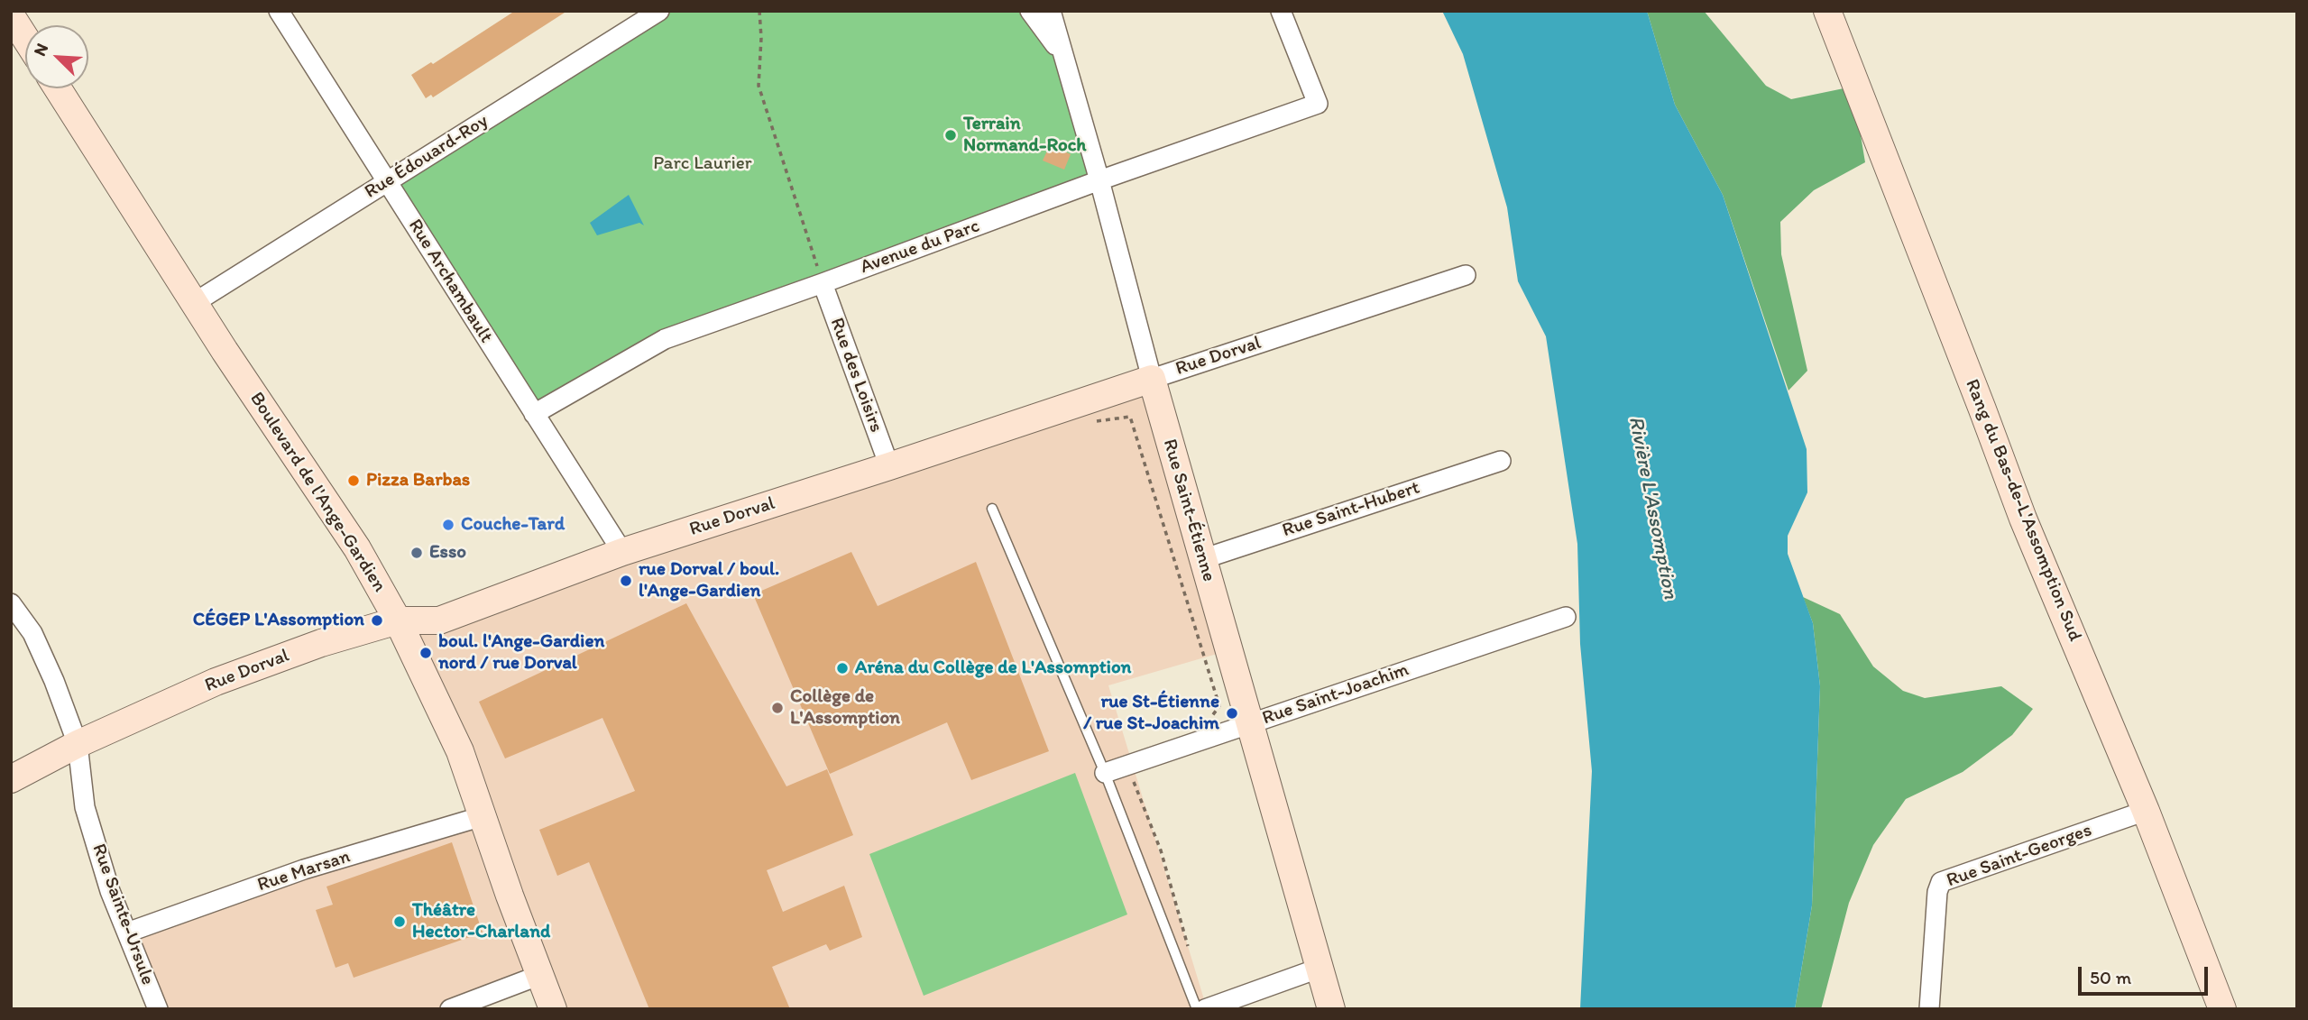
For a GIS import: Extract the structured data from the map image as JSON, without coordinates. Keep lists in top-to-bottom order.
{
  "streets": {
    "street": [
      "Rue Édouard-Roy",
      "Avenue du Parc",
      "Rue Archambault",
      "Rue Dorval",
      "Rue des Loisirs",
      "Boulevard de l'Ange-Gardien",
      "Rue Saint-Hubert",
      "Rue Saint-Étienne",
      "Rang du Bas-de-L'Assomption Sud",
      "Rue Saint-Joachim",
      "Rue Saint-Georges",
      "Rue Marsan",
      "Rue Sainte-Ursule"
    ]
  },
  "crossings": [
    ["Rue Édouard-Roy", "Rue Archambault"],
    ["Rue Édouard-Roy", "Boulevard de l'Ange-Gardien"],
    ["Avenue du Parc", "Rue Archambault"],
    ["Avenue du Parc", "Rue des Loisirs"],
    ["Avenue du Parc", "Rue Saint-Étienne"],
    ["Rue Archambault", "Rue Dorval"],
    ["Rue Dorval", "Rue des Loisirs"],
    ["Rue Dorval", "Boulevard de l'Ange-Gardien"],
    ["Rue Dorval", "Rue Saint-Étienne"],
    ["Rue Dorval", "Rue Sainte-Ursule"],
    ["Boulevard de l'Ange-Gardien", "Rue Marsan"],
    ["Rue Saint-Hubert", "Rue Saint-Étienne"],
    ["Rue Saint-Étienne", "Rue Saint-Joachim"],
    ["Rang du Bas-de-L'Assomption Sud", "Rue Saint-Georges"],
    ["Rue Marsan", "Rue Sainte-Ursule"]
  ],
  "water": ["Rivière L'Assomption"],
  "parks": ["Parc Laurier"],
  "places": [
    "Terrain Normand-Roch",
    "Pizza Barbas",
    "Couche-Tard",
    "Esso",
    "rue Dorval / boul. l'Ange-Gardien",
    "CÉGEP L'Assomption",
    "boul. l'Ange-Gardien nord / rue Dorval",
    "Aréna du Collège de L'Assomption",
    "Collège de L'Assomption",
    "rue St-Étienne / rue St-Joachim",
    "Théâtre Hector-Charland"
  ],
  "scale_bar": "50 m",
  "north": "top left"
}
